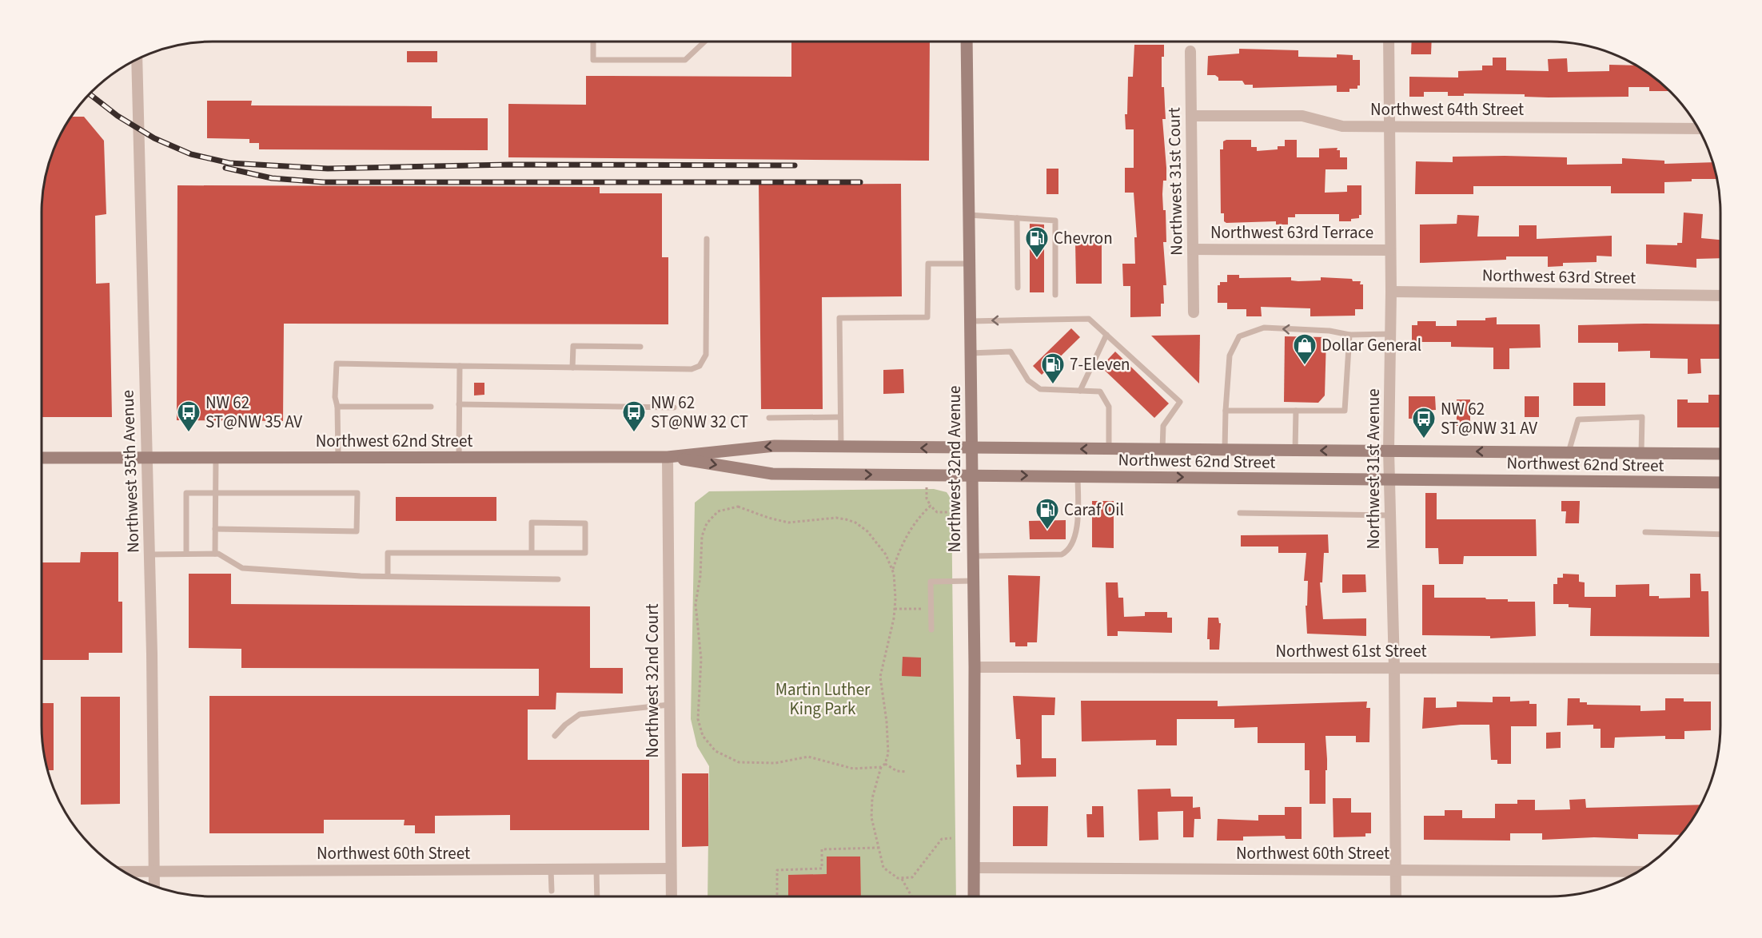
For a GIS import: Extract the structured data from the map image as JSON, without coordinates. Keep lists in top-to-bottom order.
{
  "streets": {
    "main road": ["Northwest 62nd Street", "Northwest 32nd Avenue"],
    "street": [
      "Northwest 64th Street",
      "Northwest 31st Court",
      "Northwest 63rd Terrace",
      "Northwest 63rd Street",
      "Northwest 31st Avenue",
      "Northwest 35th Avenue",
      "Northwest 61st Street",
      "Northwest 32nd Court",
      "Northwest 60th Street"
    ]
  },
  "crossings": [
    ["Northwest 64th Street", "Northwest 31st Court"],
    ["Northwest 64th Street", "Northwest 31st Avenue"],
    ["Northwest 31st Court", "Northwest 63rd Terrace"],
    ["Northwest 63rd Terrace", "Northwest 31st Avenue"],
    ["Northwest 63rd Street", "Northwest 31st Avenue"],
    ["Northwest 62nd Street", "Northwest 32nd Avenue"],
    ["Northwest 62nd Street", "Northwest 31st Avenue"],
    ["Northwest 62nd Street", "Northwest 35th Avenue"],
    ["Northwest 62nd Street", "Northwest 32nd Court"],
    ["Northwest 32nd Avenue", "Northwest 61st Street"],
    ["Northwest 32nd Avenue", "Northwest 60th Street"],
    ["Northwest 31st Avenue", "Northwest 61st Street"],
    ["Northwest 31st Avenue", "Northwest 60th Street"],
    ["Northwest 35th Avenue", "Northwest 60th Street"],
    ["Northwest 32nd Court", "Northwest 60th Street"]
  ],
  "parks": ["Martin Luther King Park"],
  "places": {
    "fuel station": ["Chevron", "7-Eleven", "Caraf Oil"],
    "shop": ["Dollar General"],
    "bus stop": ["NW 62 ST@NW 35 AV", "NW 62 ST@NW 32 CT", "NW 62 ST@NW 31 AV"]
  }
}
